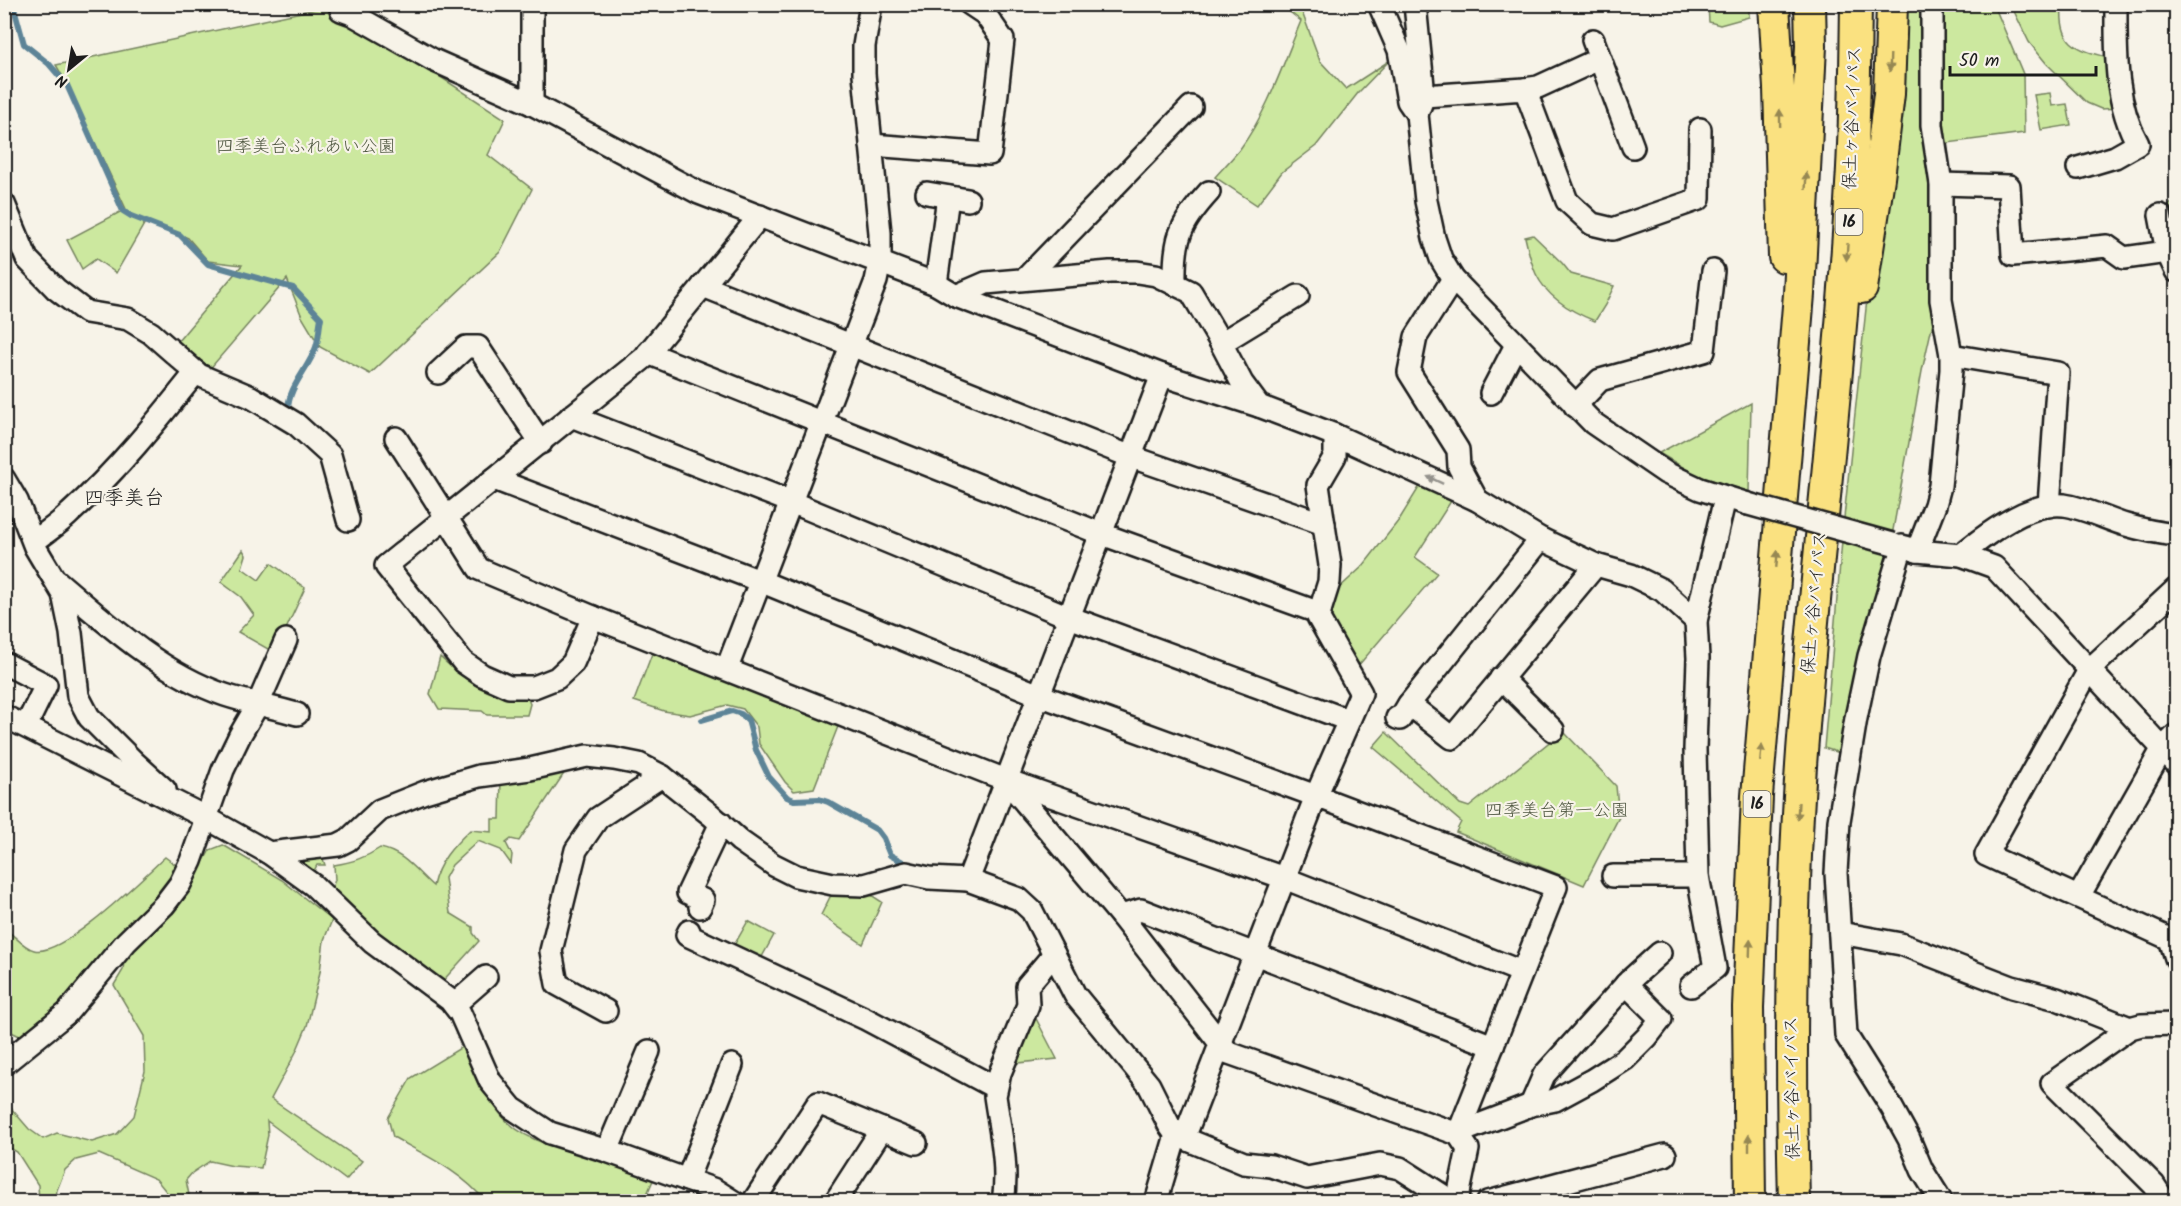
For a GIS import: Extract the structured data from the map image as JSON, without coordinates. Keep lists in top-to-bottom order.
{
  "streets": {
    "highway": ["保土ヶ谷バイパス", "16"]
  },
  "districts": ["四季美台"],
  "parks": ["四季美台ふれあい公園", "四季美台第一公園"],
  "scale_bar": "50 m",
  "north": "bottom left"
}
